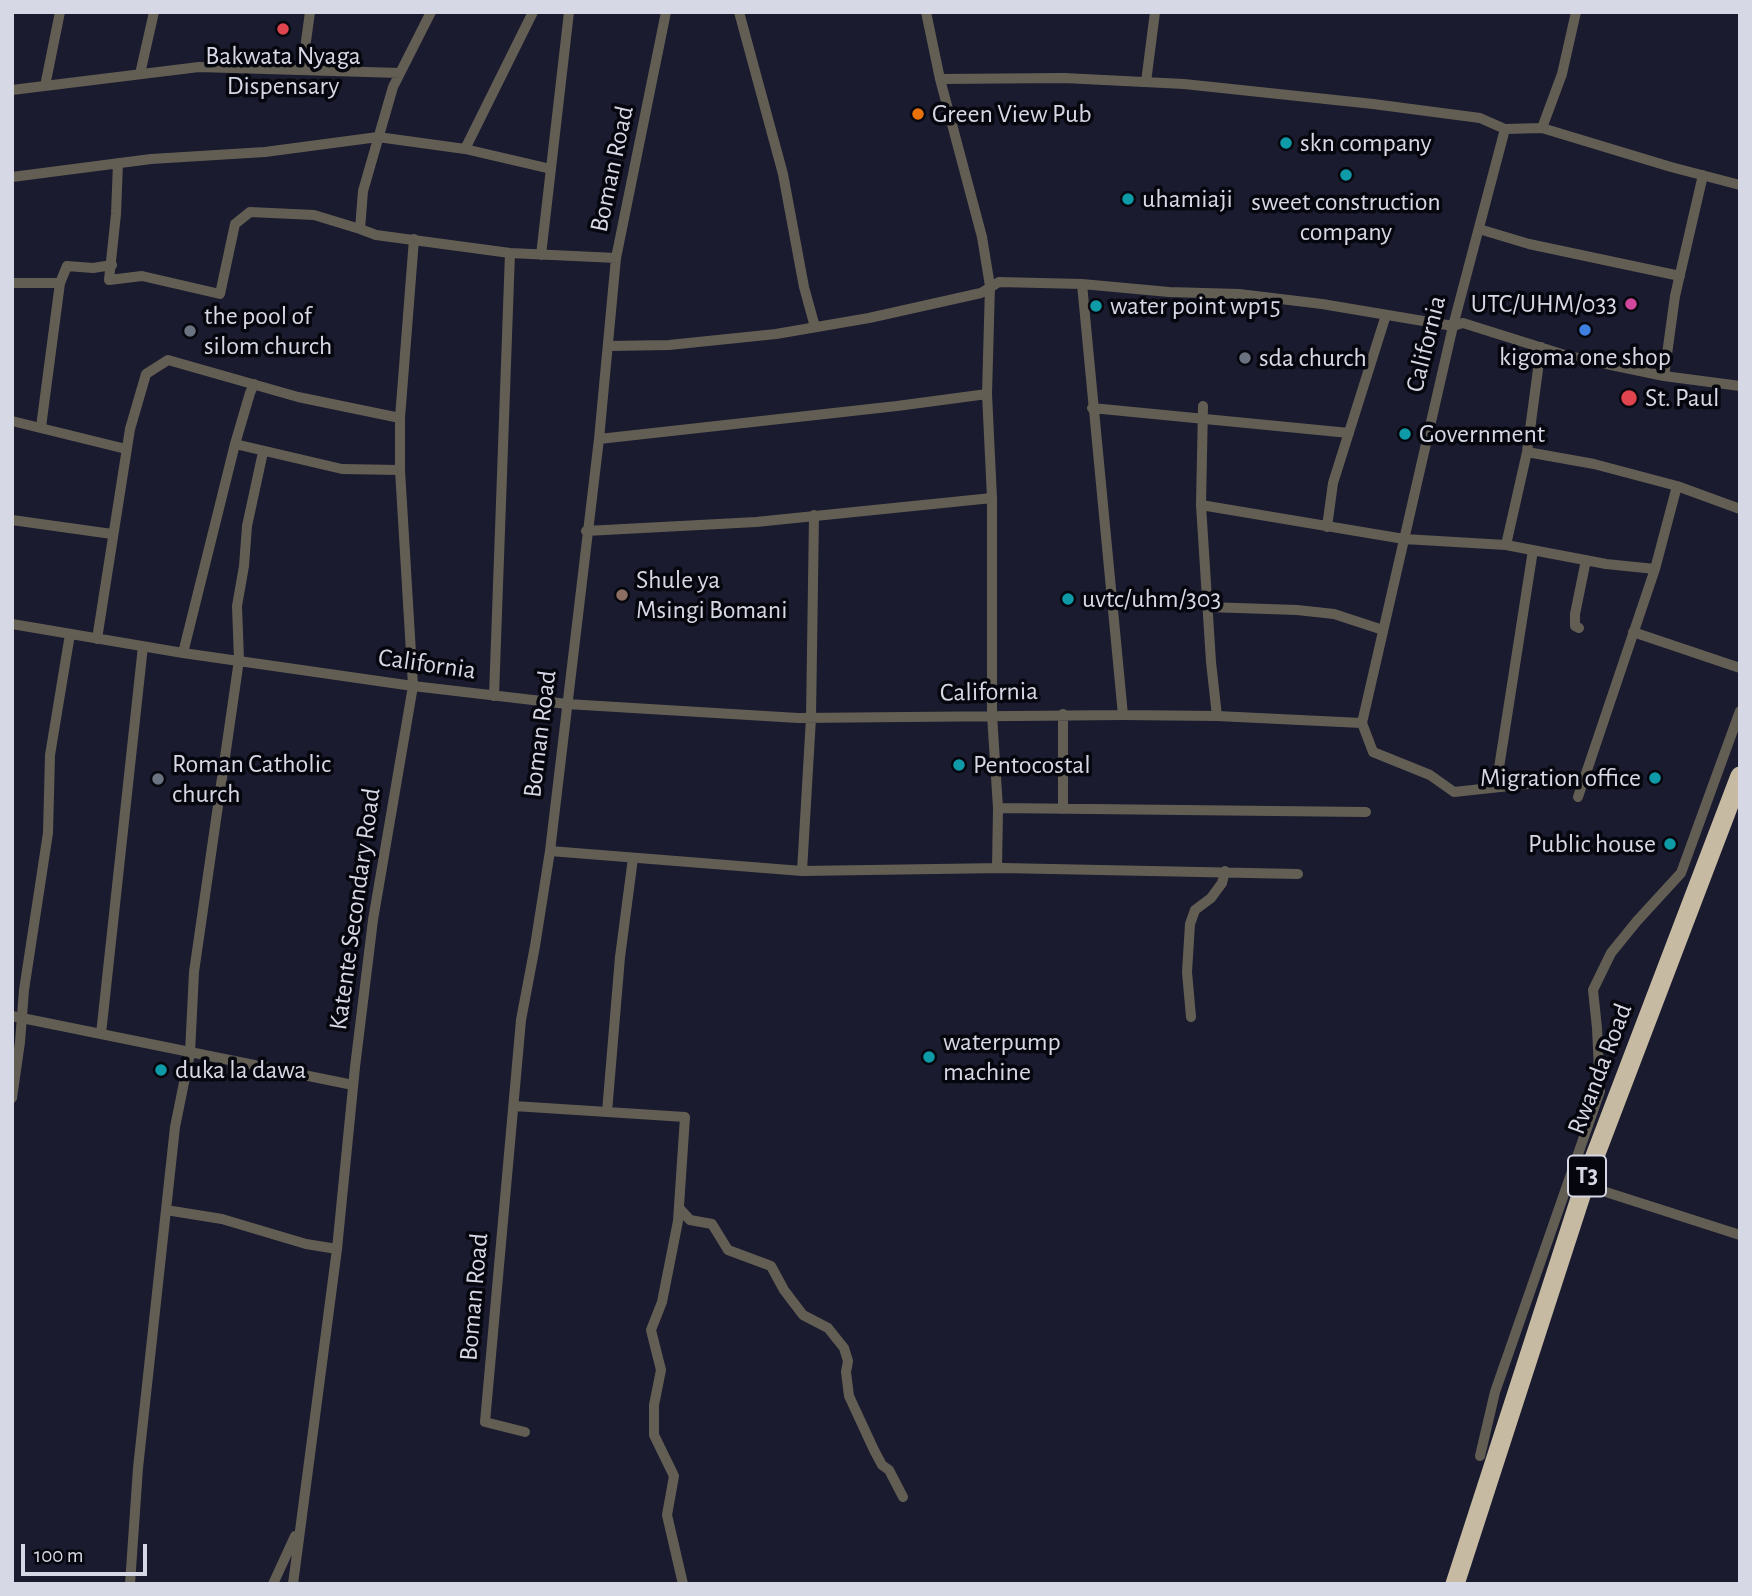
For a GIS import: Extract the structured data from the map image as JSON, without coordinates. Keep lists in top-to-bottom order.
{
  "streets": {
    "highway": ["Rwanda Road", "T3"],
    "street": ["Boman Road", "California", "Katente Secondary Road"]
  },
  "crossings": [
    ["Boman Road", "California"],
    ["California", "Katente Secondary Road"]
  ],
  "places": [
    "Bakwata Nyaga Dispensary",
    "Green View Pub",
    "skn company",
    "sweet construction company",
    "uhamiaji",
    "UTC/UHM/033",
    "water point wp15",
    "kigoma one shop",
    "the pool of silom church",
    "sda church",
    "St. Paul",
    "Government",
    "Shule ya Msingi Bomani",
    "uvtc/uhm/303",
    "Pentocostal",
    "Migration office",
    "Roman Catholic church",
    "Public house",
    "waterpump machine",
    "duka la dawa"
  ],
  "scale_bar": "100 m"
}
